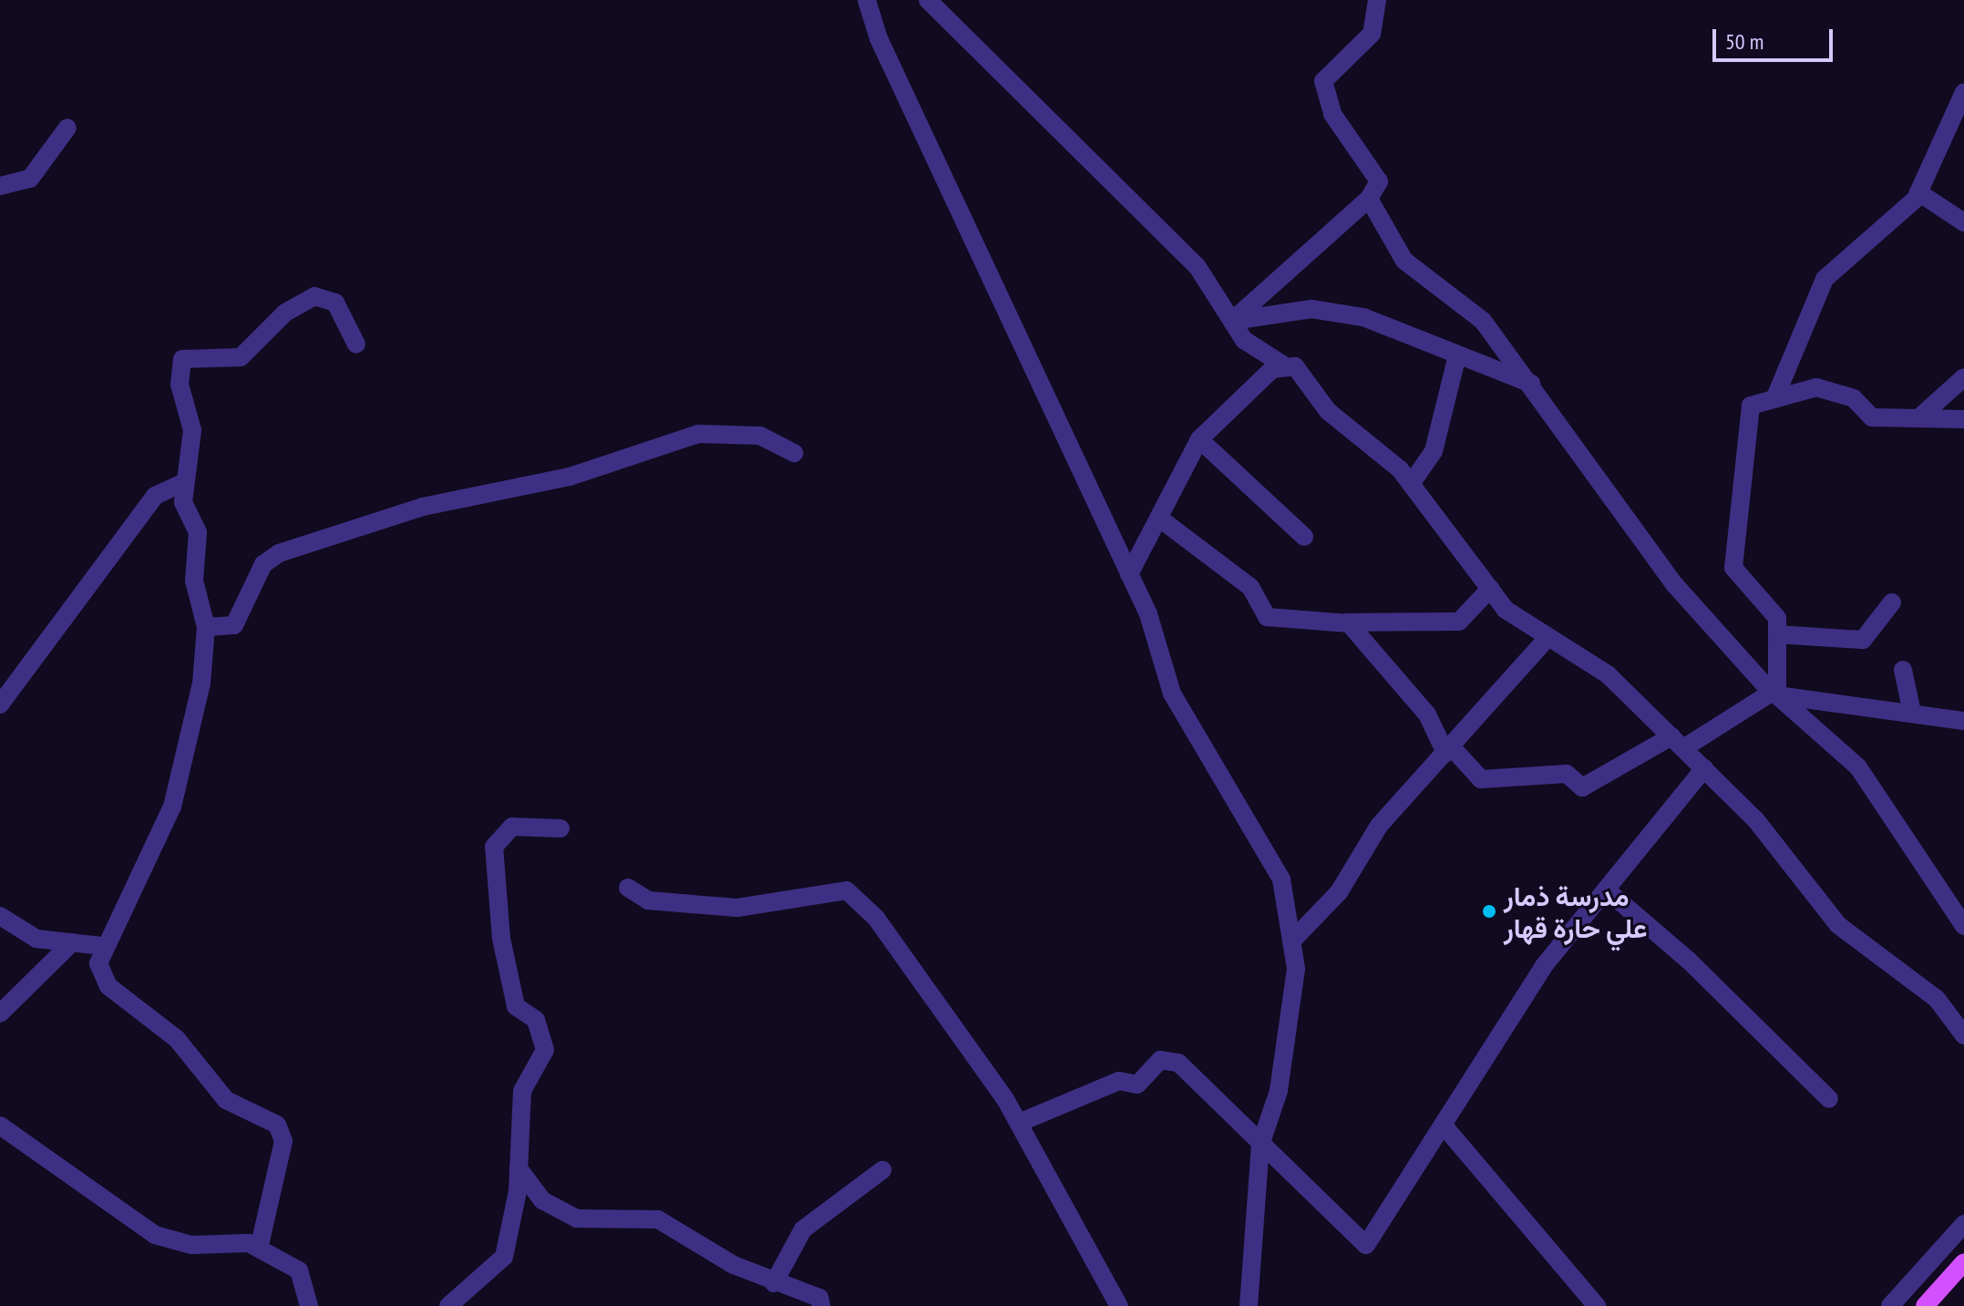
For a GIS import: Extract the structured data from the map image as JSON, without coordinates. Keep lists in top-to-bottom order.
{
  "places": ["مدرسة ذمار علي حارة قهار"],
  "scale_bar": "50 m"
}
